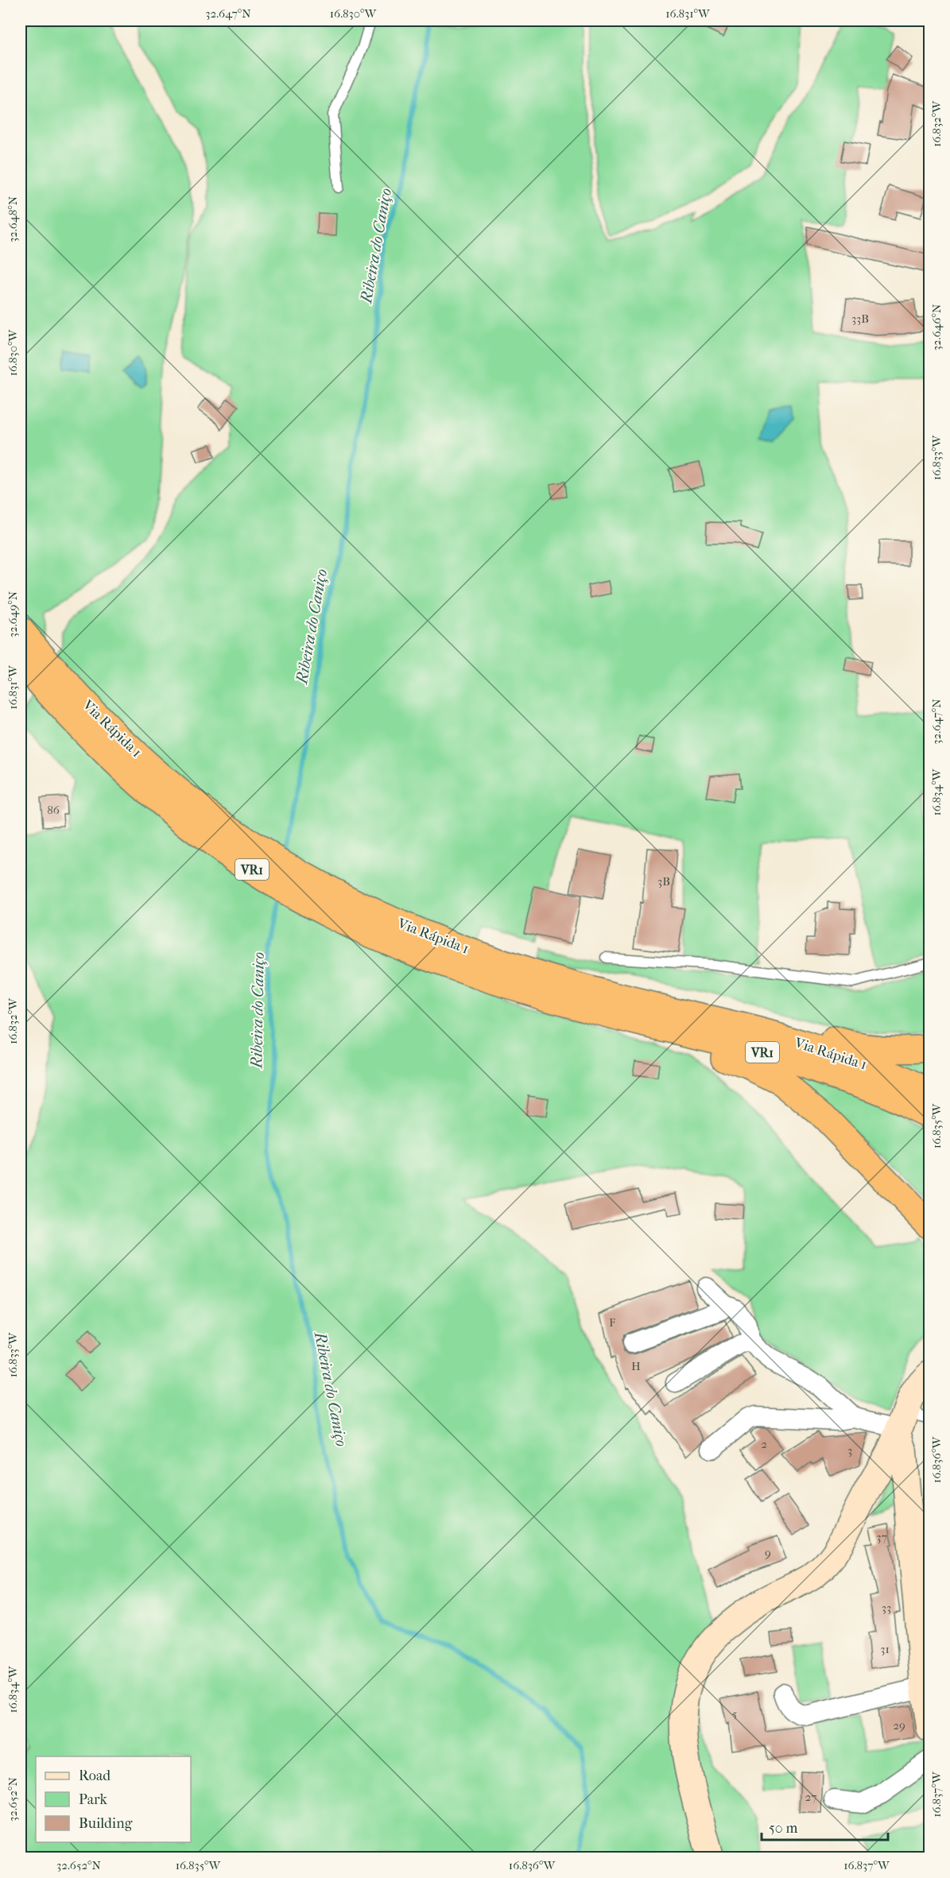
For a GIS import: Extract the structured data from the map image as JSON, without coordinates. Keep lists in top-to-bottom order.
{
  "streets": {
    "highway": ["Via Rápida 1", "VR1"]
  },
  "water": ["Ribeira do Caniço"],
  "house_numbers": [
    "33B",
    "86",
    "3B",
    "F",
    "H",
    "2",
    "3",
    "37",
    "9",
    "33",
    "31",
    "5",
    "29",
    "27"
  ],
  "legend": ["Road", "Park", "Building"],
  "scale_bar": "50 m",
  "coordinates": [
    "32.647°N",
    "16.830°W",
    "16.831°W",
    "16.832°W",
    "32.648°N",
    "32.646°N",
    "16.833°W",
    "32.649°N",
    "16.834°W",
    "16.835°W",
    "16.836°W",
    "16.837°W",
    "32.652°N"
  ]
}
